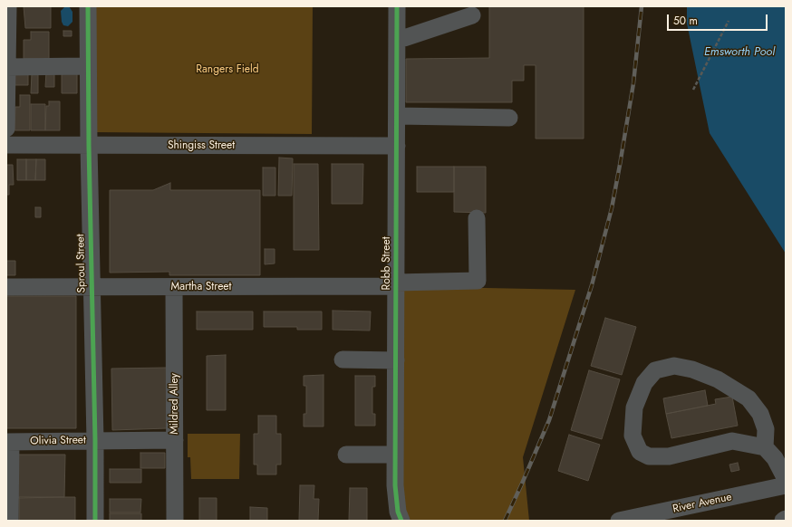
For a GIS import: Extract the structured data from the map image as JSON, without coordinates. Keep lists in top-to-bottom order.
{
  "streets": {
    "street": [
      "Shingiss Street",
      "Sproul Street",
      "Robb Street",
      "Martha Street",
      "Mildred Alley",
      "Olivia Street",
      "River Avenue"
    ]
  },
  "crossings": [
    ["Shingiss Street", "Sproul Street"],
    ["Shingiss Street", "Robb Street"],
    ["Sproul Street", "Martha Street"],
    ["Sproul Street", "Olivia Street"],
    ["Robb Street", "Martha Street"],
    ["Martha Street", "Mildred Alley"],
    ["Mildred Alley", "Olivia Street"]
  ],
  "water": ["Emsworth Pool"],
  "parks": ["Rangers Field"],
  "scale_bar": "50 m"
}
